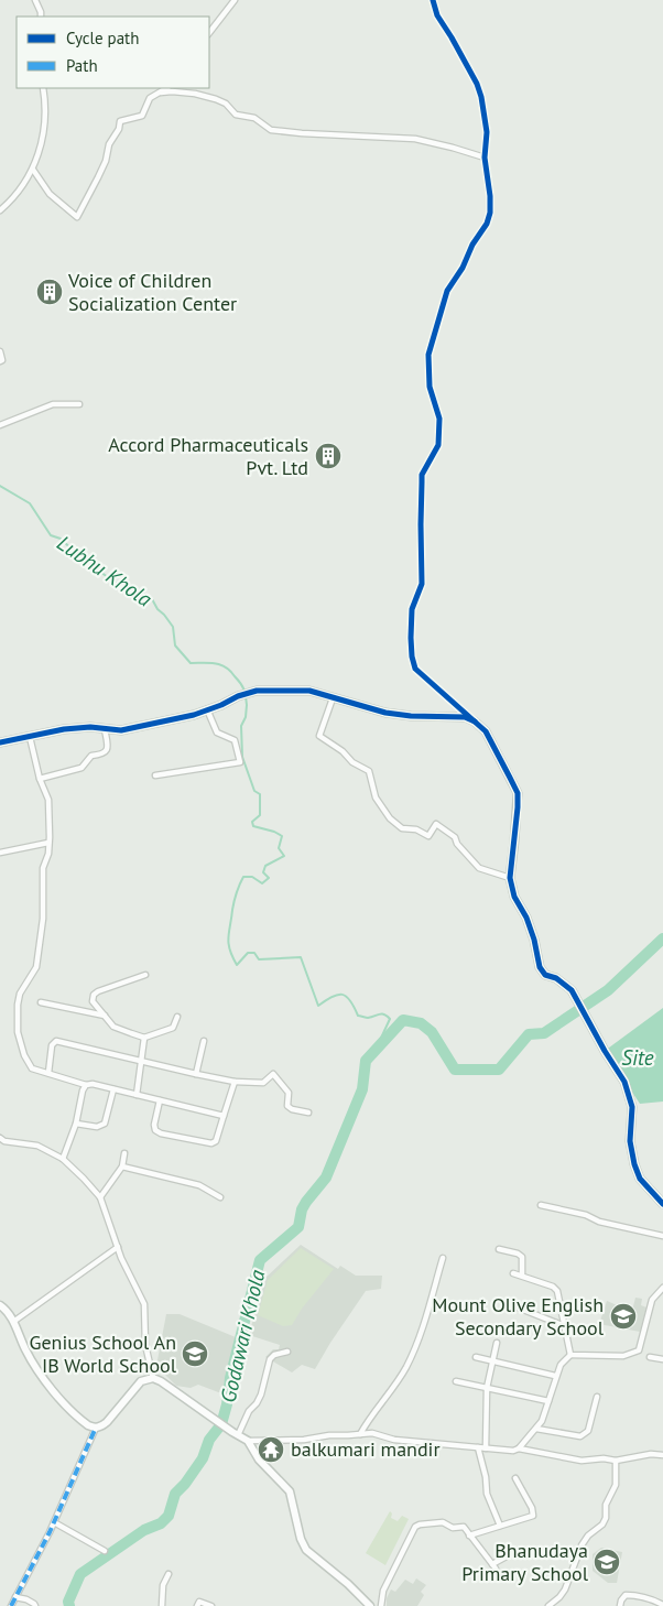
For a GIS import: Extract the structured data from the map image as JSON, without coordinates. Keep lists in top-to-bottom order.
{
  "water": ["Lubhu Khola", "Site", "Godawari Khola"],
  "places": {
    "building": ["Voice of Children Socialization Center", "Accord Pharmaceuticals Pvt. Ltd"],
    "school or university": ["Mount Olive English Secondary School", "Genius School An IB World School", "Bhanudaya Primary School"],
    "temple": ["balkumari mandir"]
  },
  "legend": ["Cycle path", "Path"]
}
